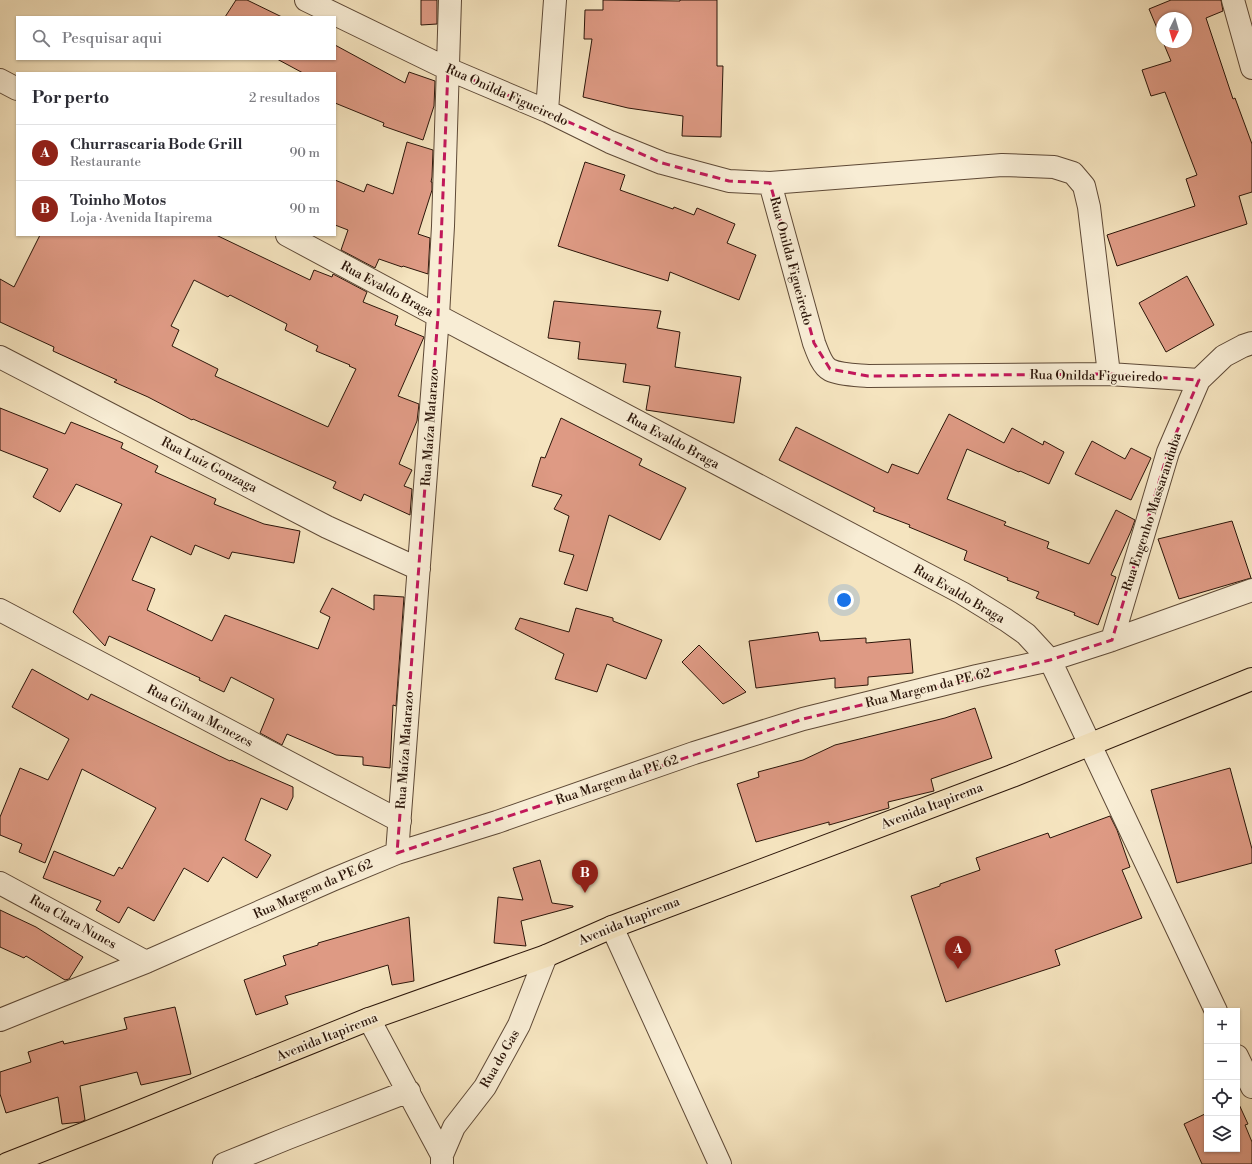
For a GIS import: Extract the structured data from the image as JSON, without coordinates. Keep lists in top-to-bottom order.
{
  "streets": {
    "main road": ["Avenida Itapirema"],
    "street": [
      "Rua Onilda Figueiredo",
      "Rua Evaldo Braga",
      "Rua Maíza Matarazo",
      "Rua Luiz Gonzaga",
      "Rua Engenho Massaranduba",
      "Rua Margem da PE 62",
      "Rua Gilvan Menezes",
      "Rua Clara Nunes",
      "Rua do Gas"
    ]
  },
  "crossings": [
    ["Rua Onilda Figueiredo", "Rua Maíza Matarazo"],
    ["Rua Onilda Figueiredo", "Rua Engenho Massaranduba"],
    ["Rua Evaldo Braga", "Rua Maíza Matarazo"],
    ["Rua Evaldo Braga", "Rua Margem da PE 62"],
    ["Rua Evaldo Braga", "Avenida Itapirema"],
    ["Rua Maíza Matarazo", "Rua Luiz Gonzaga"],
    ["Rua Maíza Matarazo", "Rua Margem da PE 62"],
    ["Rua Maíza Matarazo", "Rua Gilvan Menezes"],
    ["Rua Engenho Massaranduba", "Rua Margem da PE 62"],
    ["Rua Margem da PE 62", "Rua Clara Nunes"],
    ["Avenida Itapirema", "Rua do Gas"]
  ],
  "north": "bottom",
  "page": {
    "search": "Pesquisar aqui",
    "heading": ["Por perto", "2 resultados"],
    "list": [
      {
        "mark": "A",
        "name": "Churrascaria Bode Grill",
        "note": "Restaurante",
        "value": "90 m"
      },
      {
        "mark": "B",
        "name": "Toinho Motos",
        "note": "Loja · Avenida Itapirema",
        "value": "90 m"
      }
    ],
    "pins": ["B", "A"],
    "map_buttons": ["+", "−"]
  }
}
